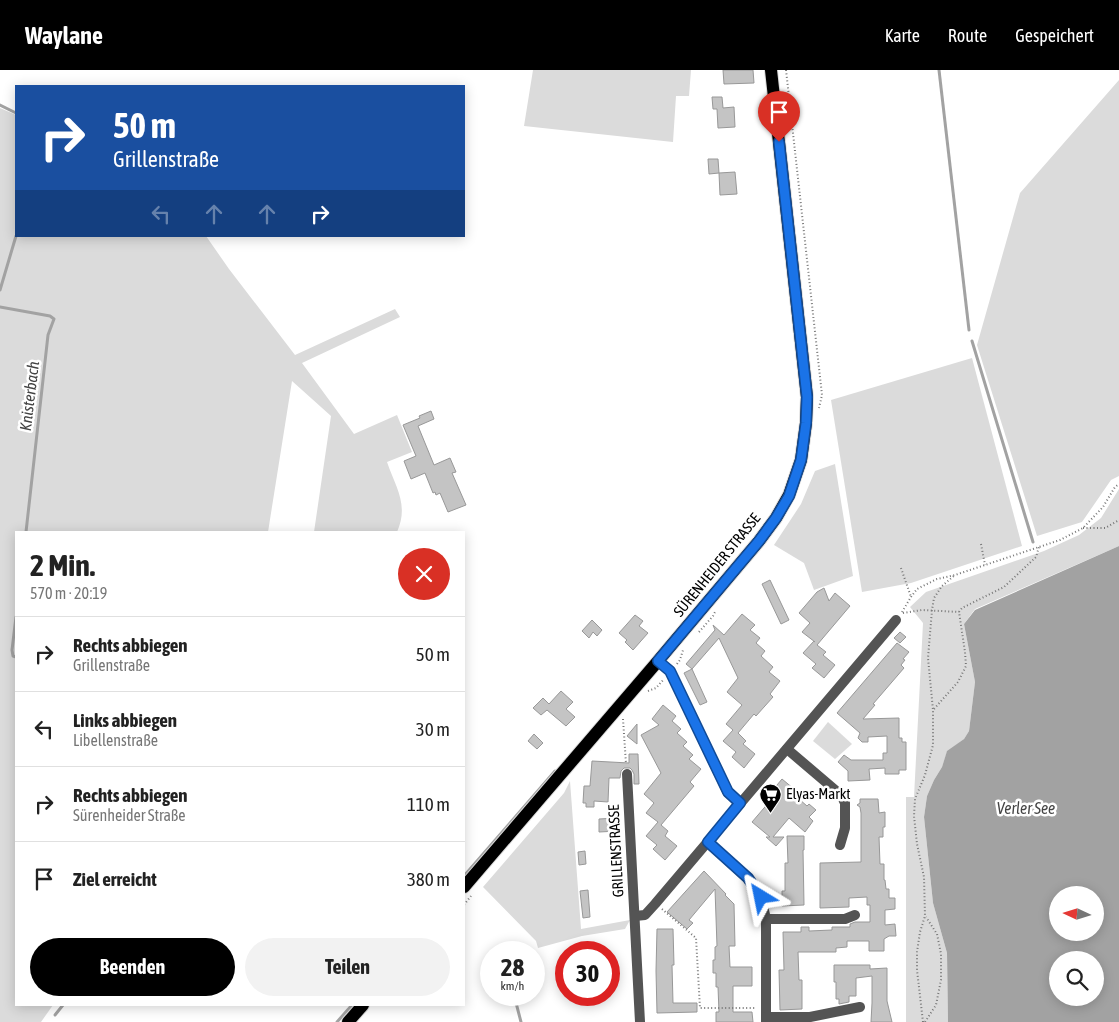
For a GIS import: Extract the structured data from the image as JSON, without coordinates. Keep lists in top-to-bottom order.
{
  "streets": {
    "main road": ["SÜRENHEIDER STRASSE"],
    "street": ["GRILLENSTRASSE"]
  },
  "water": ["Knisterbach", "Verler See"],
  "places": {
    "supermarket": ["Elyas-Markt"]
  },
  "north": "left",
  "page": {
    "header": "Waylane",
    "nav": ["Karte", "Route", "Gespeichert"],
    "turn": ["50 m", "Grillenstraße"],
    "heading": ["2 Min.", "570 m · 20:19"],
    "list": [
      {
        "name": "Rechts abbiegen",
        "note": "Grillenstraße",
        "value": "50 m"
      },
      {
        "name": "Links abbiegen",
        "note": "Libellenstraße",
        "value": "30 m"
      },
      {
        "name": "Rechts abbiegen",
        "note": "Sürenheider Straße",
        "value": "110 m"
      },
      {
        "name": "Ziel erreicht",
        "value": "380 m"
      }
    ],
    "buttons": ["Beenden", "Teilen"],
    "speed": "28 km/h",
    "limit": "30"
  }
}
